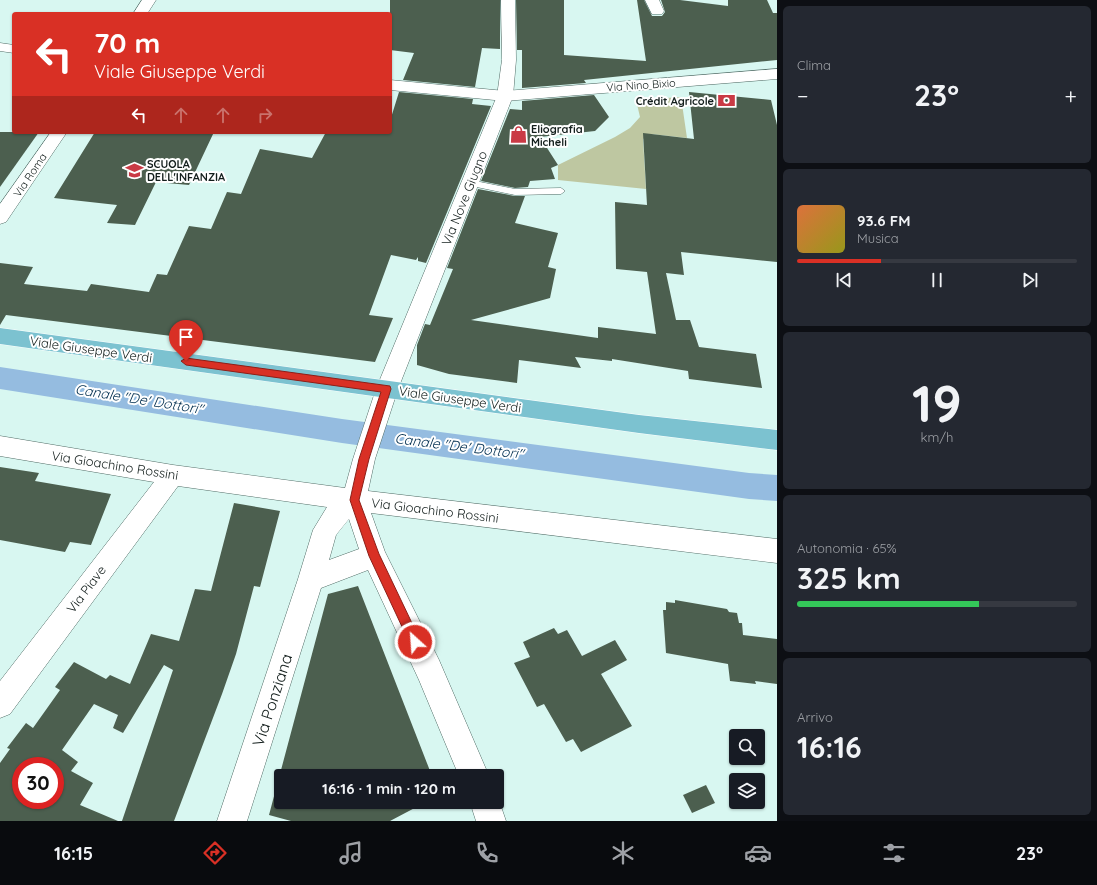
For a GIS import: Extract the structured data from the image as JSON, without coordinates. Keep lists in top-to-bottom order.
{
  "streets": {
    "main road": ["Viale Giuseppe Verdi"],
    "street": [
      "Via Nino Bixio",
      "Via Roma",
      "Via Nove Giugno",
      "Via Gioachino Rossini",
      "Via Piave",
      "Via Ponziana"
    ]
  },
  "crossings": [
    ["Via Nino Bixio", "Via Nove Giugno"],
    ["Via Nove Giugno", "Viale Giuseppe Verdi"],
    ["Via Nove Giugno", "Via Gioachino Rossini"],
    ["Via Nove Giugno", "Via Ponziana"],
    ["Via Gioachino Rossini", "Via Piave"],
    ["Via Gioachino Rossini", "Via Ponziana"]
  ],
  "water": ["Canale \"De' Dottori\""],
  "places": {
    "bank": ["Crédit Agricole"],
    "shop": ["Eliografia Micheli"],
    "school or university": ["SCUOLA DELL'INFANZIA"]
  },
  "page": {
    "tile": [
      "Clima",
      ["19", "km/h"],
      ["Autonomia · 65%", "325 km"],
      ["Arrivo", "16:16"]
    ],
    "turn": ["70 m", "Viale Giuseppe Verdi"],
    "heat": ["−", "23°", "+"],
    "song": ["93.6 FM", "Musica"],
    "limit": "30",
    "trip": "16:16 · 1 min · 120 m",
    "tabs": ["16:15", "23°"]
  }
}
